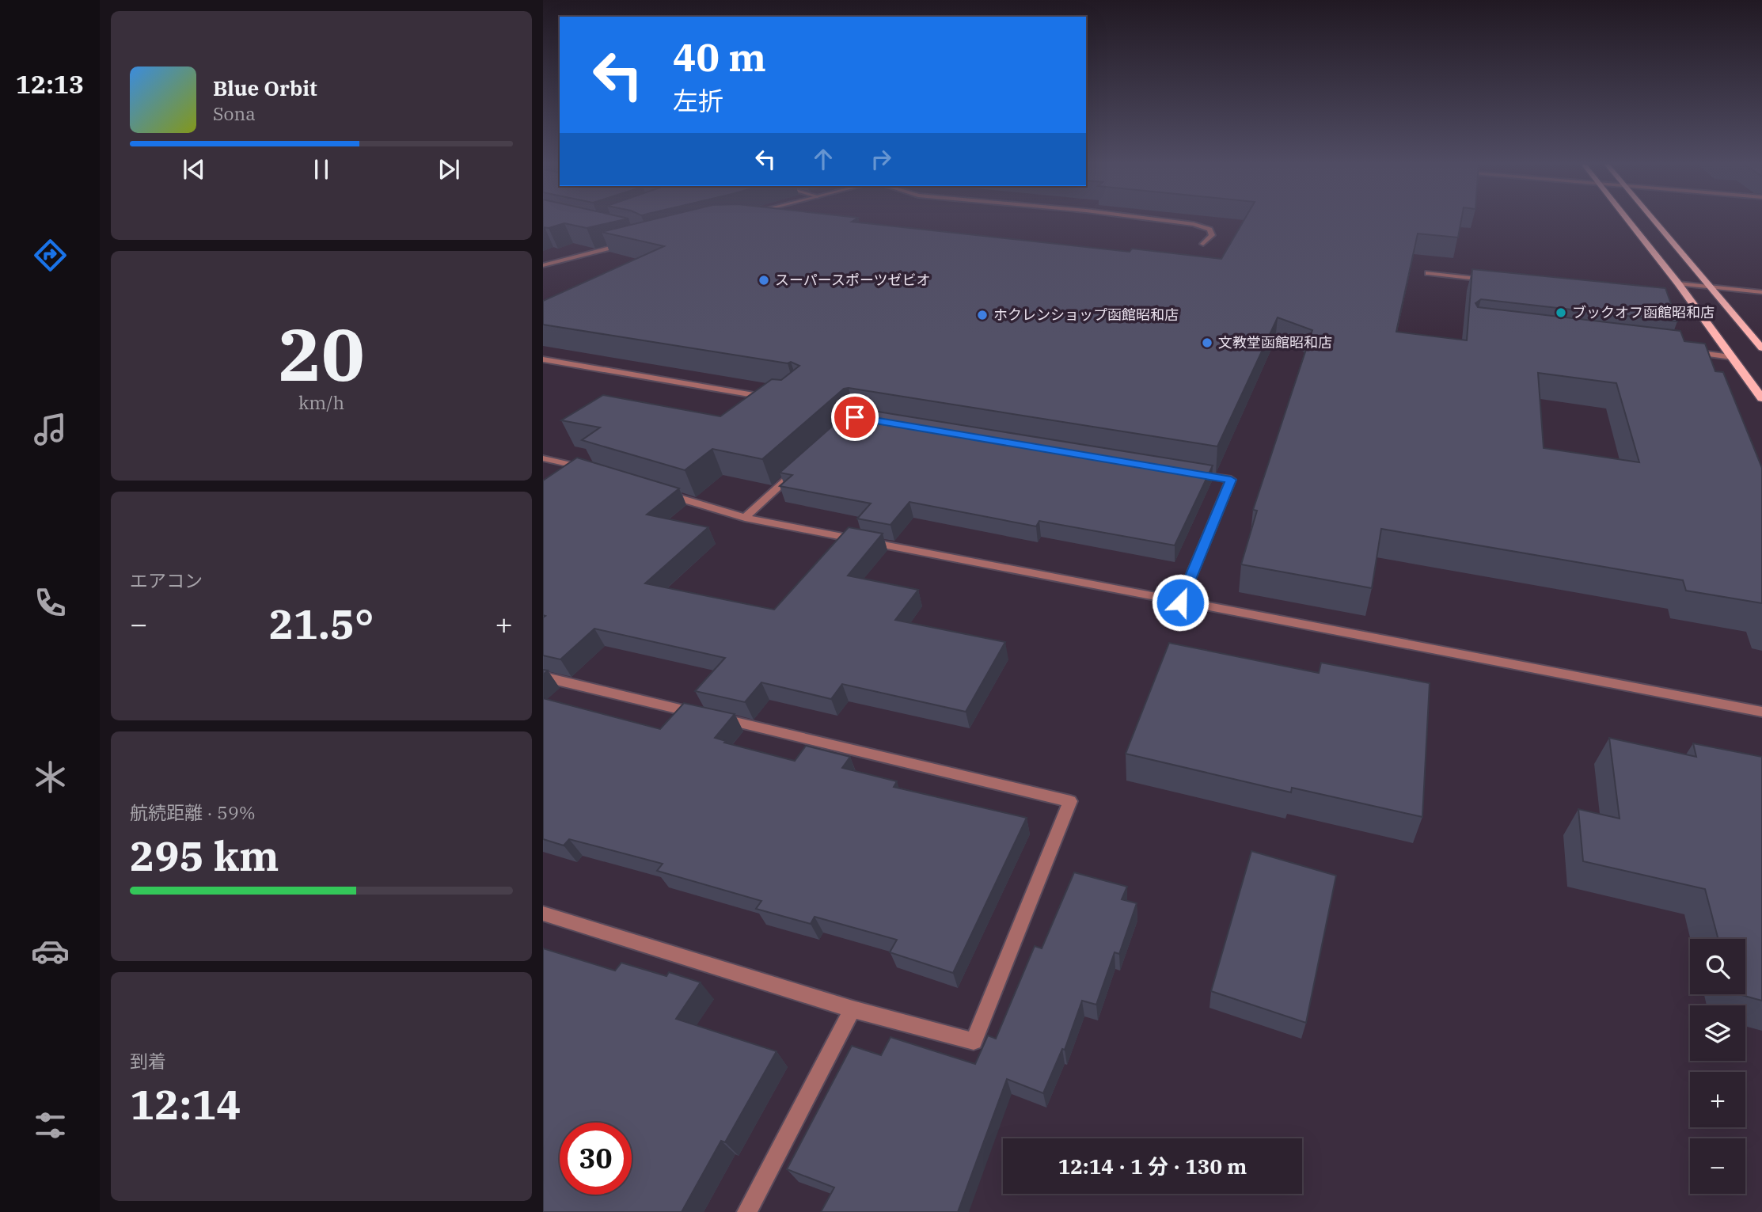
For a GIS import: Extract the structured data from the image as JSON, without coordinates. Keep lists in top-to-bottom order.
{
  "places": [
    "スーパースポーツゼビオ",
    "ブックオフ函館昭和店",
    "ホクレンショップ函館昭和店",
    "文教堂函館昭和店"
  ],
  "page": {
    "tabs": "12:13",
    "turn": ["40 m", "左折"],
    "song": ["Blue Orbit", "Sona"],
    "tile": [
      ["20", "km/h"],
      "エアコン",
      ["航続距離 · 59%", "295 km"],
      ["到着", "12:14"]
    ],
    "heat": ["−", "21.5°", "+"],
    "map_buttons": ["+", "−"],
    "limit": "30",
    "trip": "12:14 · 1 分 · 130 m"
  }
}
